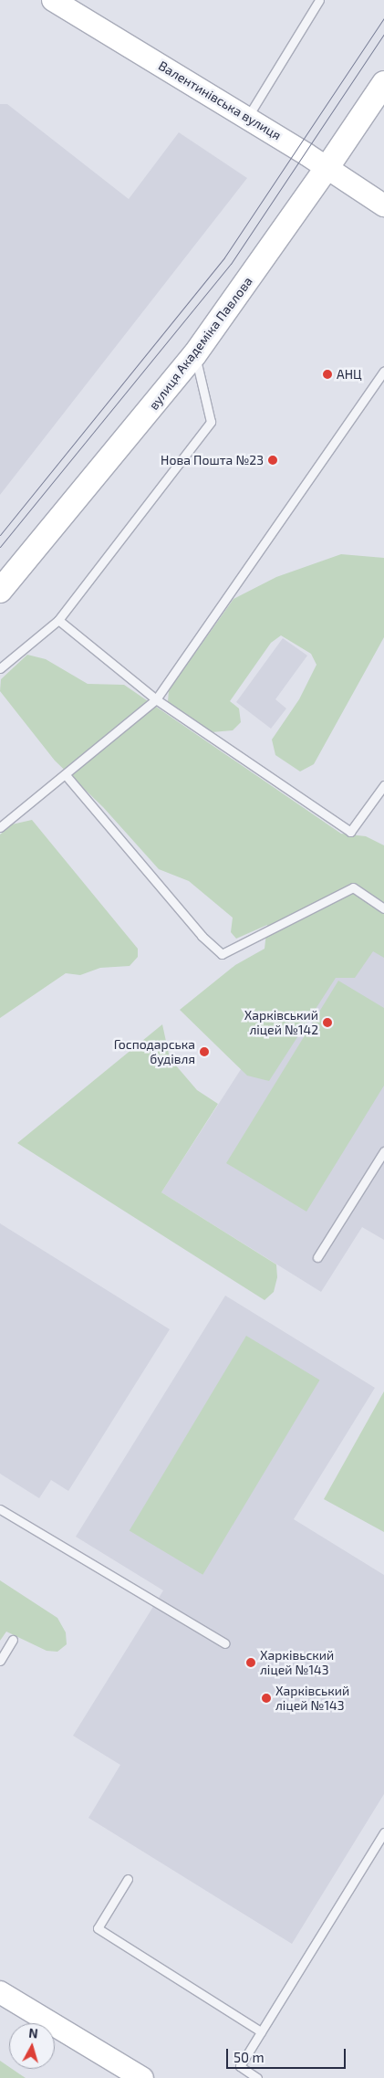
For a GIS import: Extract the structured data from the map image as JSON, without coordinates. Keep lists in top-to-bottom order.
{
  "streets": {
    "main road": ["вулиця Академіка Павлова"],
    "street": ["Валентинівська вулиця"]
  },
  "crossings": [
    ["Валентинівська вулиця", "вулиця Академіка Павлова"]
  ],
  "places": [
    "АНЦ",
    "Нова Пошта №23",
    "Харківський ліцей №142",
    "Господарська будівля",
    "Харківьский ліцей №143",
    "Харківський ліцей №143"
  ],
  "scale_bar": "50 m",
  "north": "top"
}
